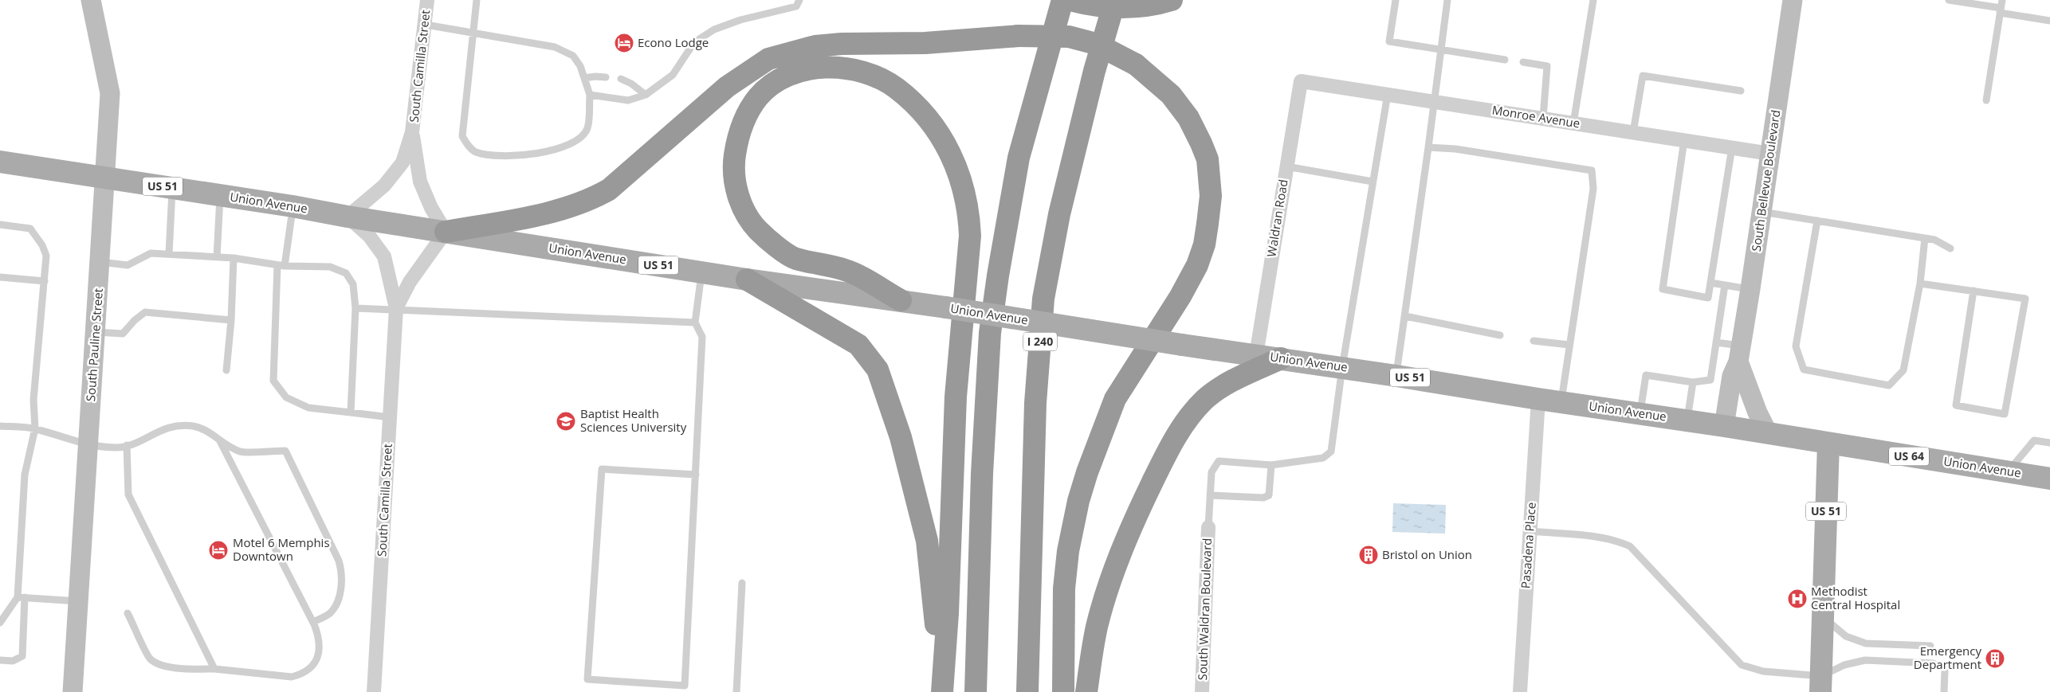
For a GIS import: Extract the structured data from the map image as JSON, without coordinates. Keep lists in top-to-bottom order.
{
  "streets": {
    "highway": ["I 240"],
    "main road": [
      "South Bellevue Boulevard",
      "US 51",
      "Union Avenue",
      "South Pauline Street",
      "US 64"
    ],
    "street": [
      "South Camilla Street",
      "Monroe Avenue",
      "Waldran Road",
      "Pasadena Place",
      "South Waldran Boulevard"
    ]
  },
  "crossings": [
    ["South Camilla Street", "Union Avenue"],
    ["Monroe Avenue", "South Bellevue Boulevard"],
    ["Monroe Avenue", "Waldran Road"],
    ["South Bellevue Boulevard", "Union Avenue"],
    ["US 51", "Union Avenue"],
    ["Union Avenue", "Waldran Road"],
    ["Union Avenue", "South Pauline Street"],
    ["Union Avenue", "Pasadena Place"]
  ],
  "places": {
    "hotel": ["Econo Lodge", "Motel 6 Memphis Downtown"],
    "school or university": ["Baptist Health Sciences University"],
    "building": ["Bristol on Union", "Emergency Department"],
    "hospital": ["Methodist Central Hospital"]
  }
}
